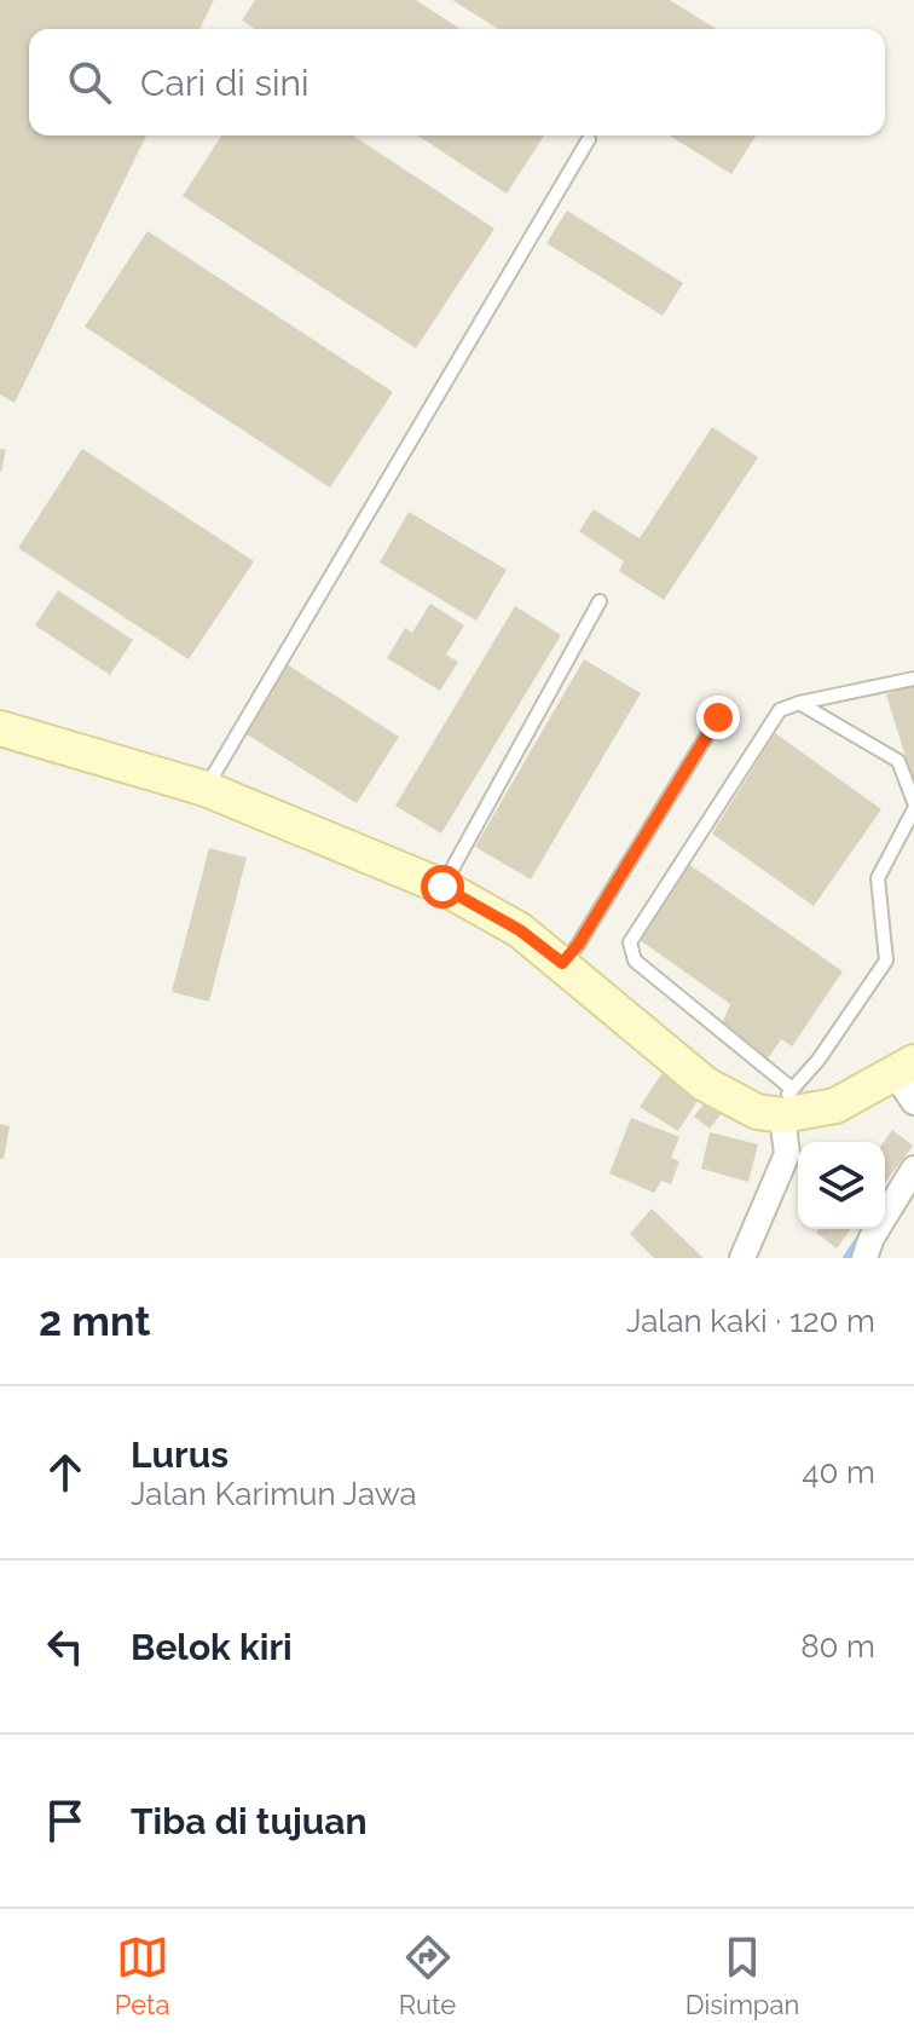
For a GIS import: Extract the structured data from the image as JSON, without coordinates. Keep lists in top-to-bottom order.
{
  "page": {
    "search": "Cari di sini",
    "heading": ["2 mnt", "Jalan kaki · 120 m"],
    "list": [
      ["Lurus", "Jalan Karimun Jawa", "40 m"],
      ["Belok kiri", "80 m"],
      "Tiba di tujuan"
    ],
    "nav": ["Peta", "Rute", "Disimpan"]
  }
}
